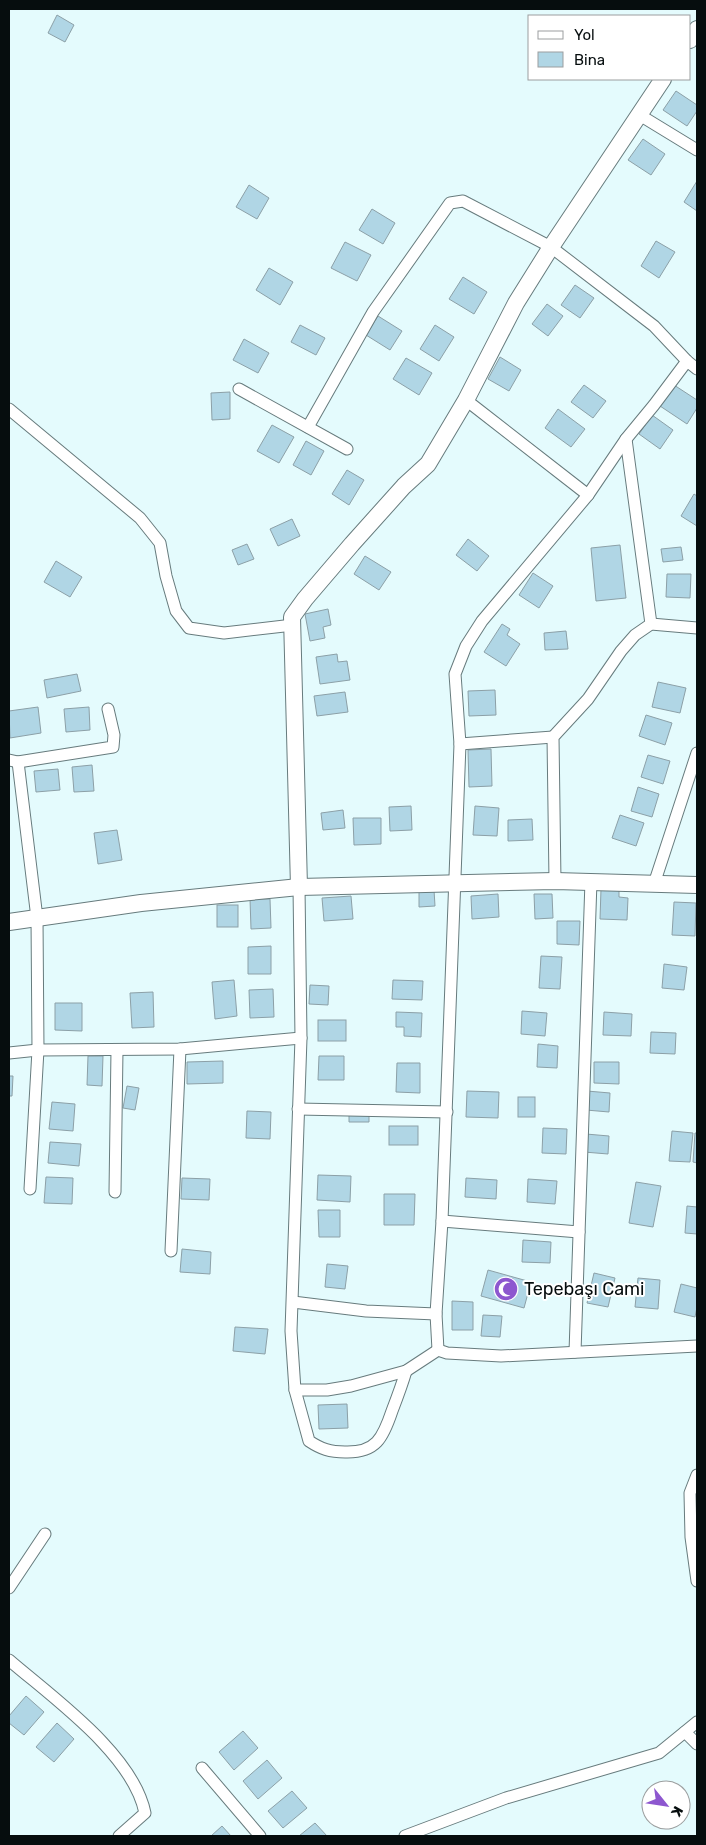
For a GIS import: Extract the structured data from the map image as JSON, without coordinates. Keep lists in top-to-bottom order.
{
  "places": {
    "mosque": ["Tepebaşı Cami"]
  },
  "legend": ["Yol", "Bina"],
  "north": "bottom right"
}
